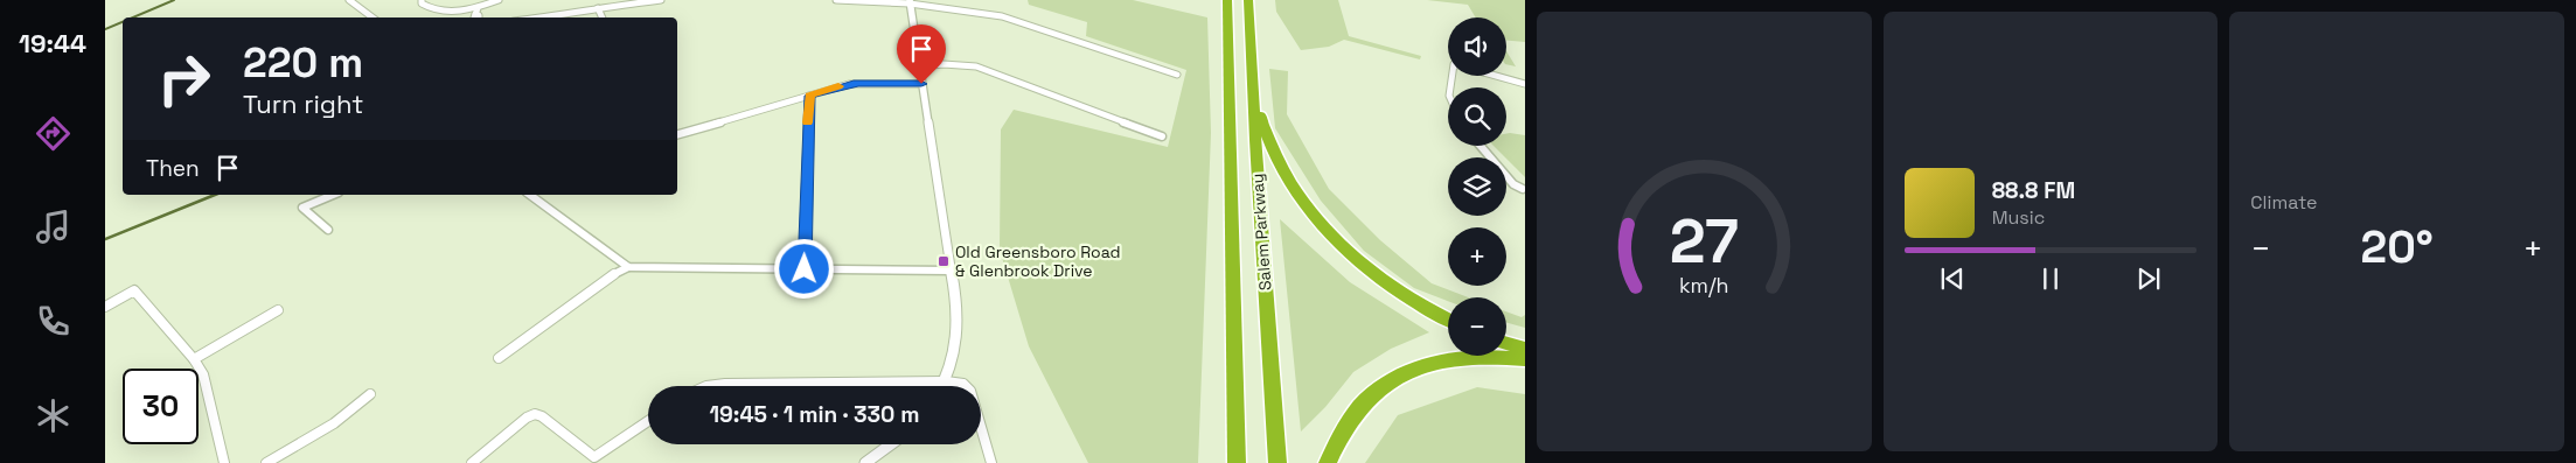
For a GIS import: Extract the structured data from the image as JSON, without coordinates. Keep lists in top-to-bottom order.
{
  "streets": {
    "highway": ["Salem Parkway"]
  },
  "places": {
    "transit": ["Old Greensboro Road & Glenbrook Drive"]
  },
  "page": {
    "tabs": "19:44",
    "tile": "Climate",
    "map_buttons": ["+", "−"],
    "turn": ["220 m", "Turn right"],
    "then": "Then",
    "song": ["88.8 FM", "Music"],
    "heat": ["−", "20°", "+"],
    "limit": "30",
    "trip": "19:45 · 1 min · 330 m",
    "gauge": ["27", "km/h"]
  }
}
